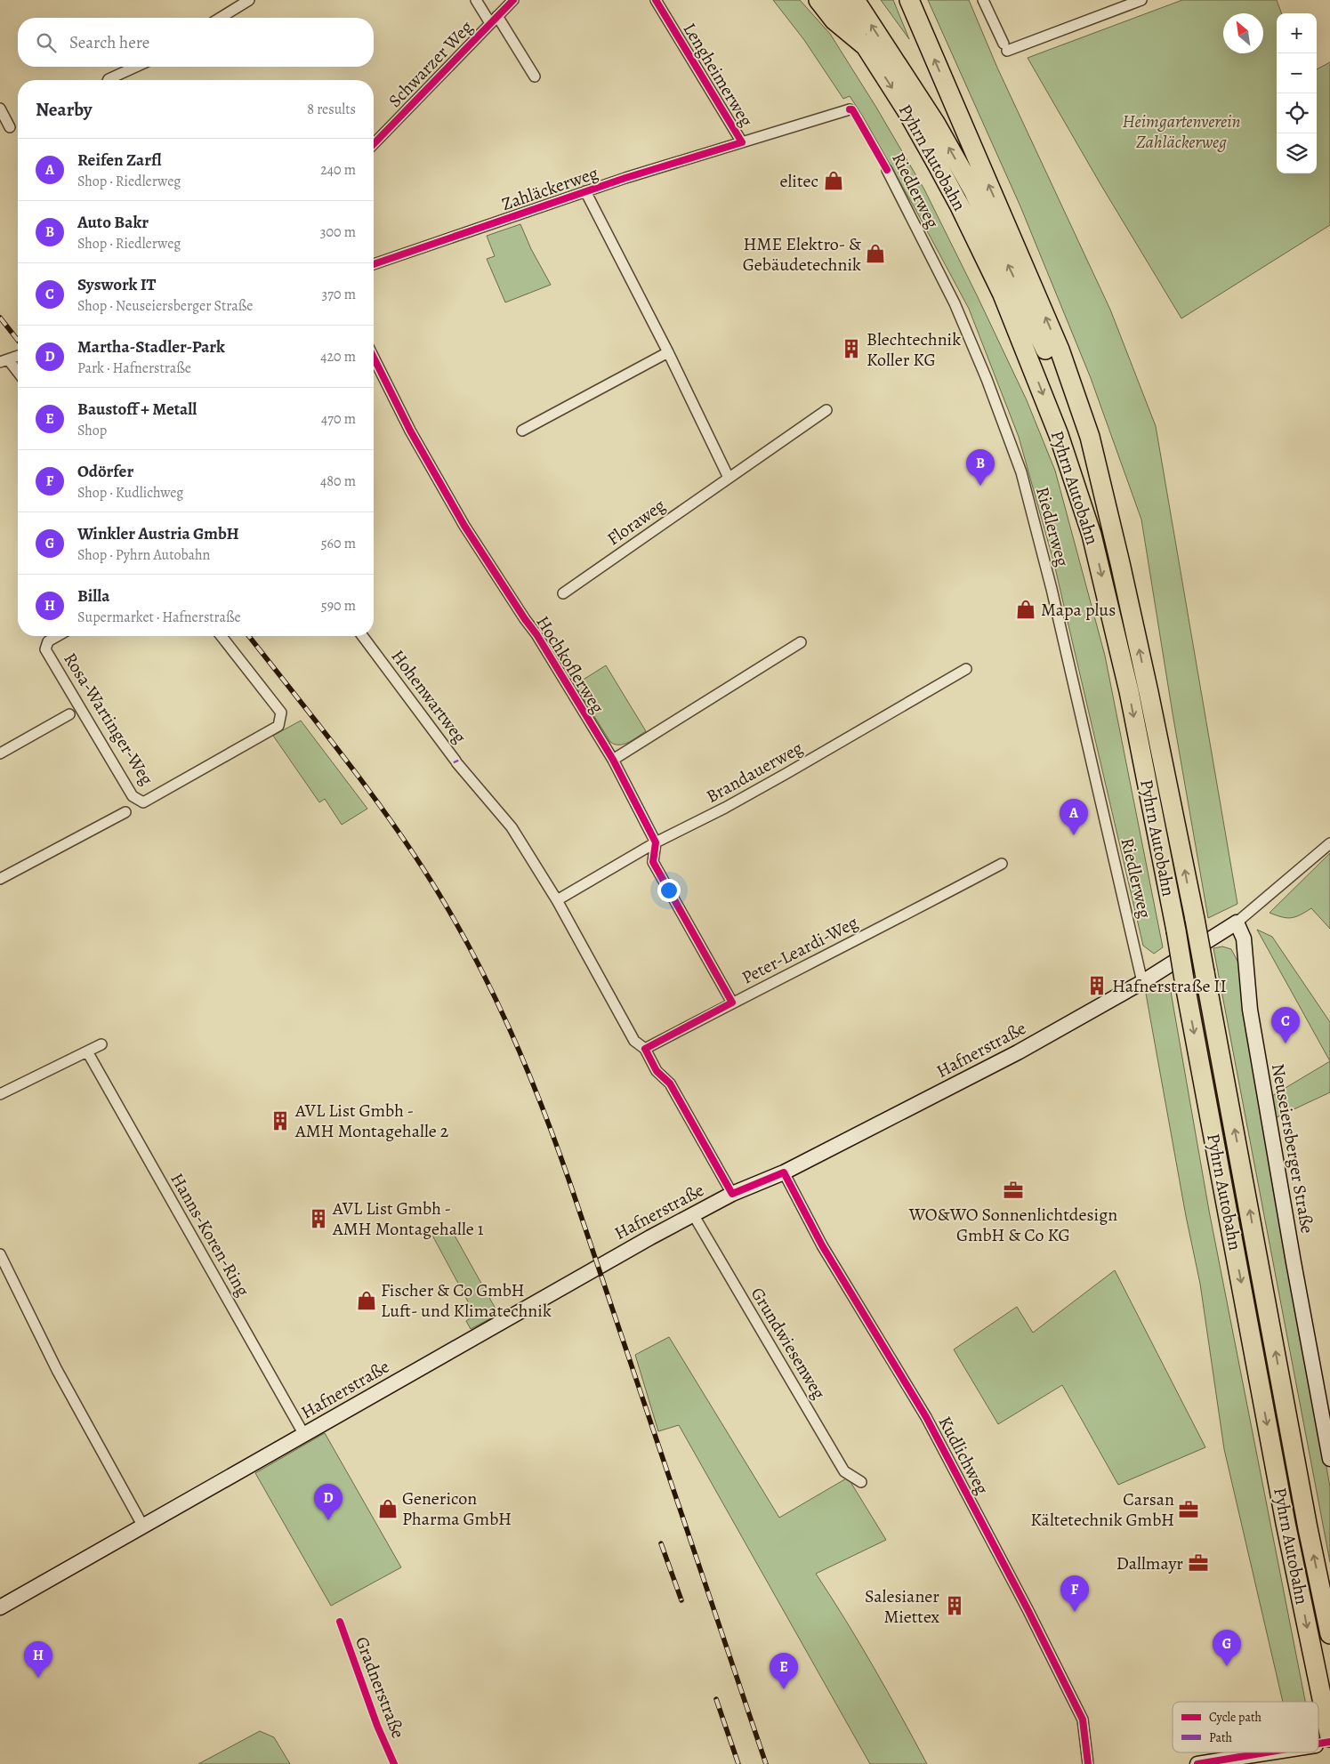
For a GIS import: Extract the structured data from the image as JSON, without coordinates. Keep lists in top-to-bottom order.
{
  "streets": {
    "highway": ["Pyhrn Autobahn"],
    "street": [
      "Schwarzer Weg",
      "Lengheimerweg",
      "Zahläckerweg",
      "Riedlerweg",
      "Floraweg",
      "Hochkoflerweg",
      "Hohenwartweg",
      "Rosa-Wartinger-Weg",
      "Brandauerweg",
      "Peter-Leardi-Weg",
      "Hafnerstraße",
      "Neuseiersberger Straße",
      "Hanns-Koren-Ring",
      "Grundwiesenweg",
      "Kudlichweg"
    ],
    "cycle path": ["Gradnerstraße"]
  },
  "crossings": [
    ["Lengheimerweg", "Zahläckerweg"],
    ["Riedlerweg", "Hafnerstraße"],
    ["Hochkoflerweg", "Brandauerweg"],
    ["Hohenwartweg", "Brandauerweg"],
    ["Hafnerstraße", "Neuseiersberger Straße"],
    ["Hafnerstraße", "Hanns-Koren-Ring"],
    ["Hafnerstraße", "Grundwiesenweg"],
    ["Hafnerstraße", "Kudlichweg"]
  ],
  "parks": ["Heimgartenverein Zahläckerweg"],
  "places": {
    "shop": [
      "elitec",
      "HME Elektro- & Gebäudetechnik",
      "Mapa plus",
      "Fischer & Co GmbH Luft- und Klimatechnik",
      "Genericon Pharma GmbH"
    ],
    "building": [
      "Blechtechnik Koller KG",
      "Hafnerstraße II",
      "AVL List Gmbh - AMH Montagehalle 2",
      "AVL List Gmbh - AMH Montagehalle 1",
      "Salesianer Miettex"
    ],
    "office": ["WO&WO Sonnenlichtdesign GmbH & Co KG", "Carsan Kältetechnik GmbH", "Dallmayr"]
  },
  "legend": ["Cycle path", "Path"],
  "north": "top left",
  "page": {
    "map_buttons": ["+", "−"],
    "search": "Search here",
    "heading": ["Nearby", "8 results"],
    "list": [
      {
        "mark": "A",
        "name": "Reifen Zarfl",
        "note": "Shop · Riedlerweg",
        "value": "240 m"
      },
      {
        "mark": "B",
        "name": "Auto Bakr",
        "note": "Shop · Riedlerweg",
        "value": "300 m"
      },
      {
        "mark": "C",
        "name": "Syswork IT",
        "note": "Shop · Neuseiersberger Straße",
        "value": "370 m"
      },
      {
        "mark": "D",
        "name": "Martha-Stadler-Park",
        "note": "Park · Hafnerstraße",
        "value": "420 m"
      },
      {
        "mark": "E",
        "name": "Baustoff + Metall",
        "note": "Shop",
        "value": "470 m"
      },
      {
        "mark": "F",
        "name": "Odörfer",
        "note": "Shop · Kudlichweg",
        "value": "480 m"
      },
      {
        "mark": "G",
        "name": "Winkler Austria GmbH",
        "note": "Shop · Pyhrn Autobahn",
        "value": "560 m"
      },
      {
        "mark": "H",
        "name": "Billa",
        "note": "Supermarket · Hafnerstraße",
        "value": "590 m"
      }
    ],
    "pins": [
      "B",
      "A",
      "C",
      "D",
      "F",
      "G",
      "H",
      "E"
    ]
  }
}
